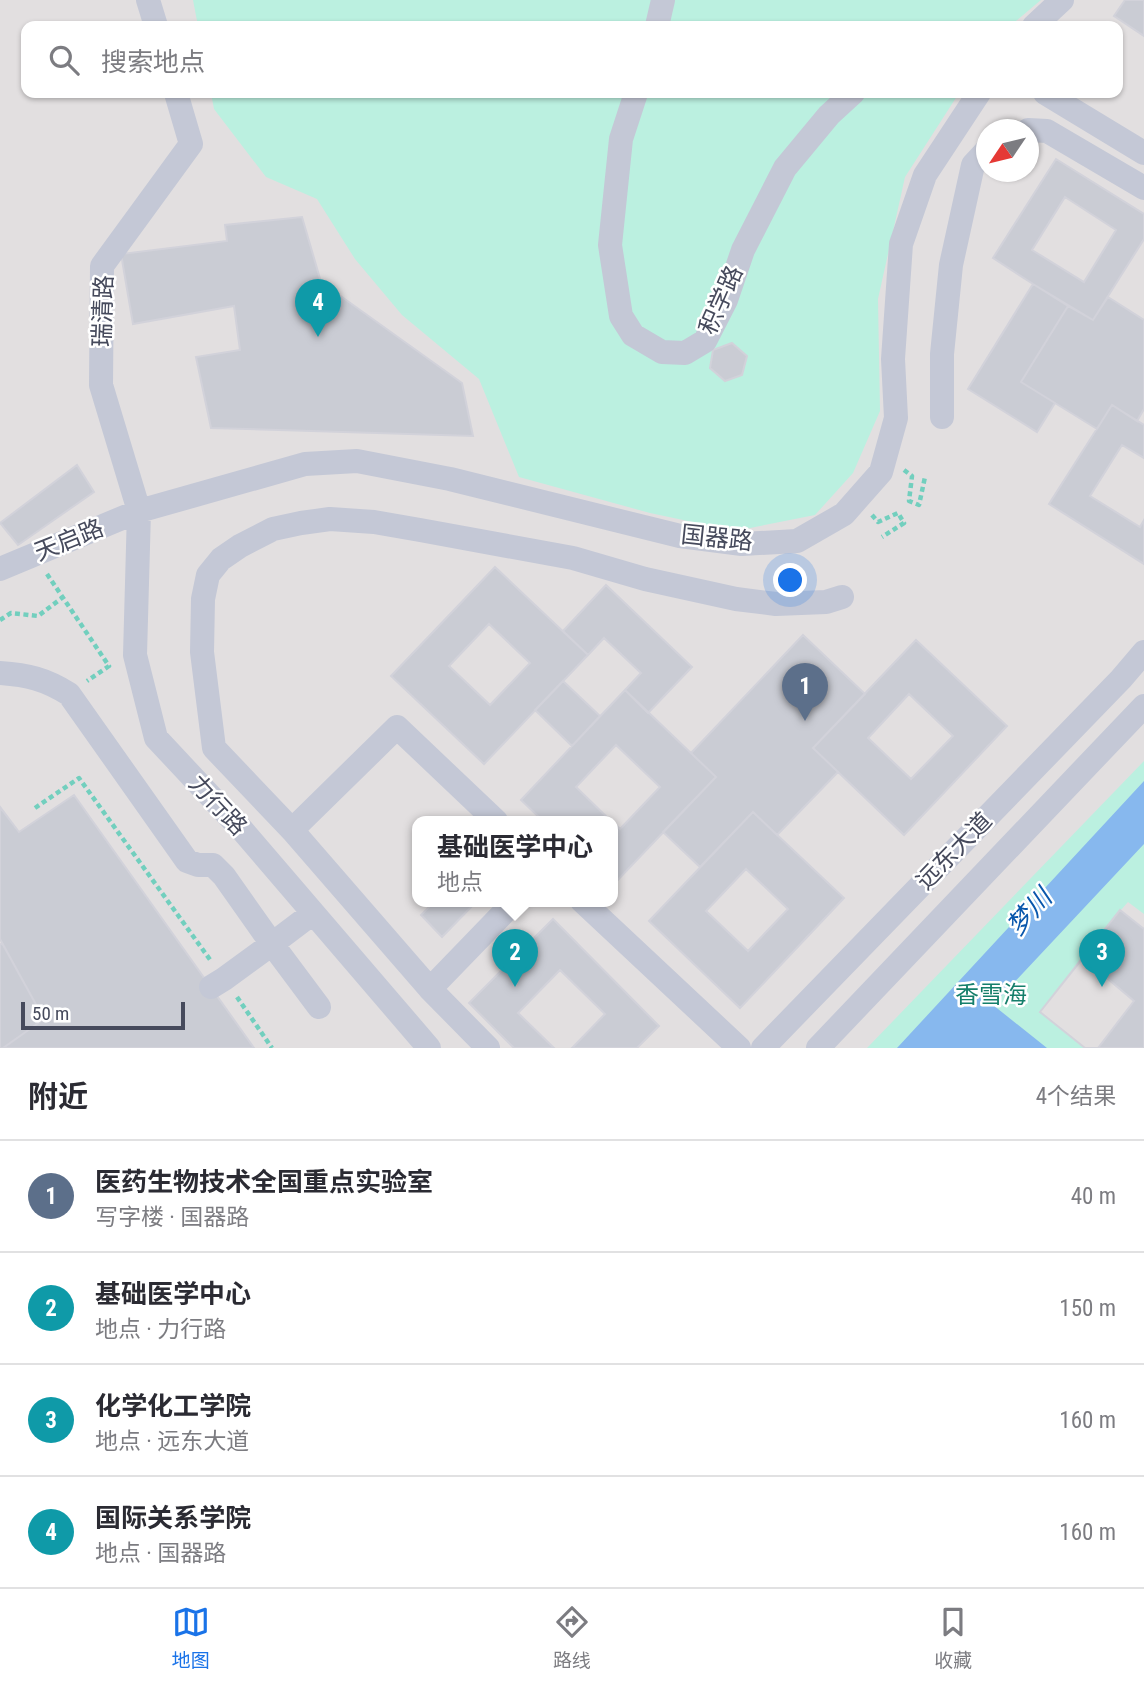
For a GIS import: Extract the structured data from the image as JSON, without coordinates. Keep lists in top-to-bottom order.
{
  "streets": {
    "street": [
      "积学路",
      "瑞清路",
      "国器路",
      "天启路",
      "力行路",
      "远东大道"
    ]
  },
  "crossings": [
    ["瑞清路", "国器路"],
    ["瑞清路", "天启路"],
    ["瑞清路", "力行路"],
    ["国器路", "天启路"],
    ["国器路", "力行路"],
    ["天启路", "力行路"]
  ],
  "water": ["梦川"],
  "parks": ["香雪海"],
  "scale_bar": "50 m",
  "north": "bottom left",
  "page": {
    "search": "搜索地点",
    "pins": [
      "4",
      "1",
      "2",
      "3"
    ],
    "popup": ["基础医学中心", "地点"],
    "scale": "50 m",
    "heading": ["附近", "4个结果"],
    "list": [
      {
        "mark": "1",
        "name": "医药生物技术全国重点实验室",
        "note": "写字楼 · 国器路",
        "value": "40 m"
      },
      {
        "mark": "2",
        "name": "基础医学中心",
        "note": "地点 · 力行路",
        "value": "150 m"
      },
      {
        "mark": "3",
        "name": "化学化工学院",
        "note": "地点 · 远东大道",
        "value": "160 m"
      },
      {
        "mark": "4",
        "name": "国际关系学院",
        "note": "地点 · 国器路",
        "value": "160 m"
      }
    ],
    "nav": ["地图", "路线", "收藏"]
  }
}
